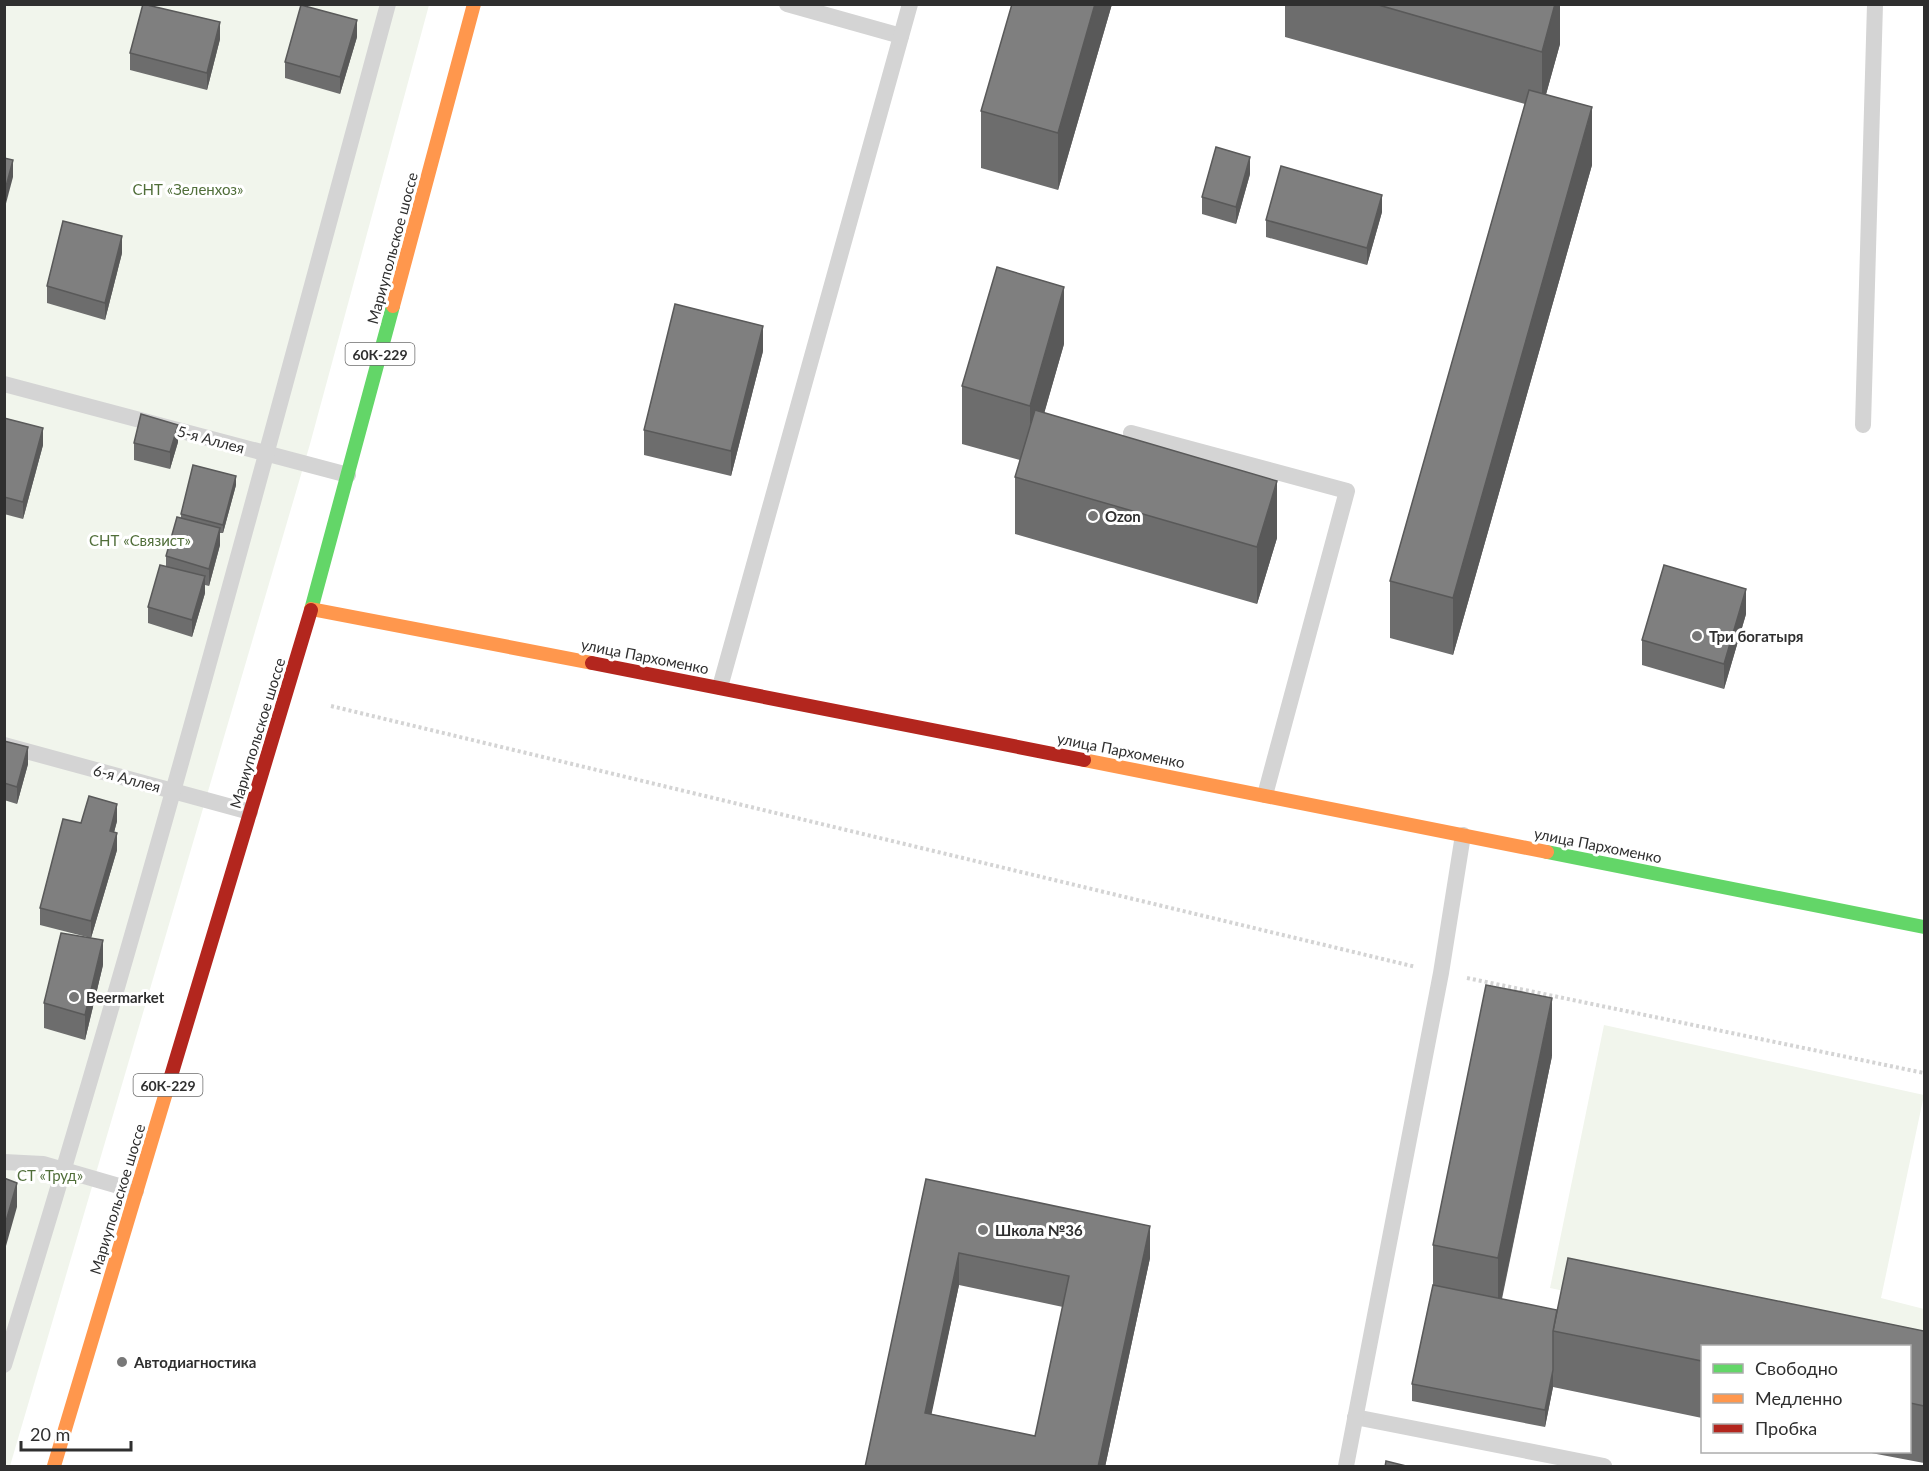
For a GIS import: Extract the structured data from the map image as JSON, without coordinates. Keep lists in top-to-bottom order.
{
  "streets": {
    "street": ["Мариупольское шоссе", "60К-229", "улица Пархоменко"],
    "lane": ["5-я Аллея", "6-я Аллея"]
  },
  "crossings": [
    ["Мариупольское шоссе", "5-я Аллея"],
    ["Мариупольское шоссе", "улица Пархоменко"],
    ["Мариупольское шоссе", "6-я Аллея"]
  ],
  "parks": ["СНТ «Зеленхоз»", "СНТ «Связист»", "СТ «Труд»"],
  "places": [
    "Ozon",
    "Три богатыря",
    "Beermarket",
    "Школа №36",
    "Автодиагностика"
  ],
  "legend": ["Свободно", "Медленно", "Пробка"],
  "scale_bar": "20 m"
}
